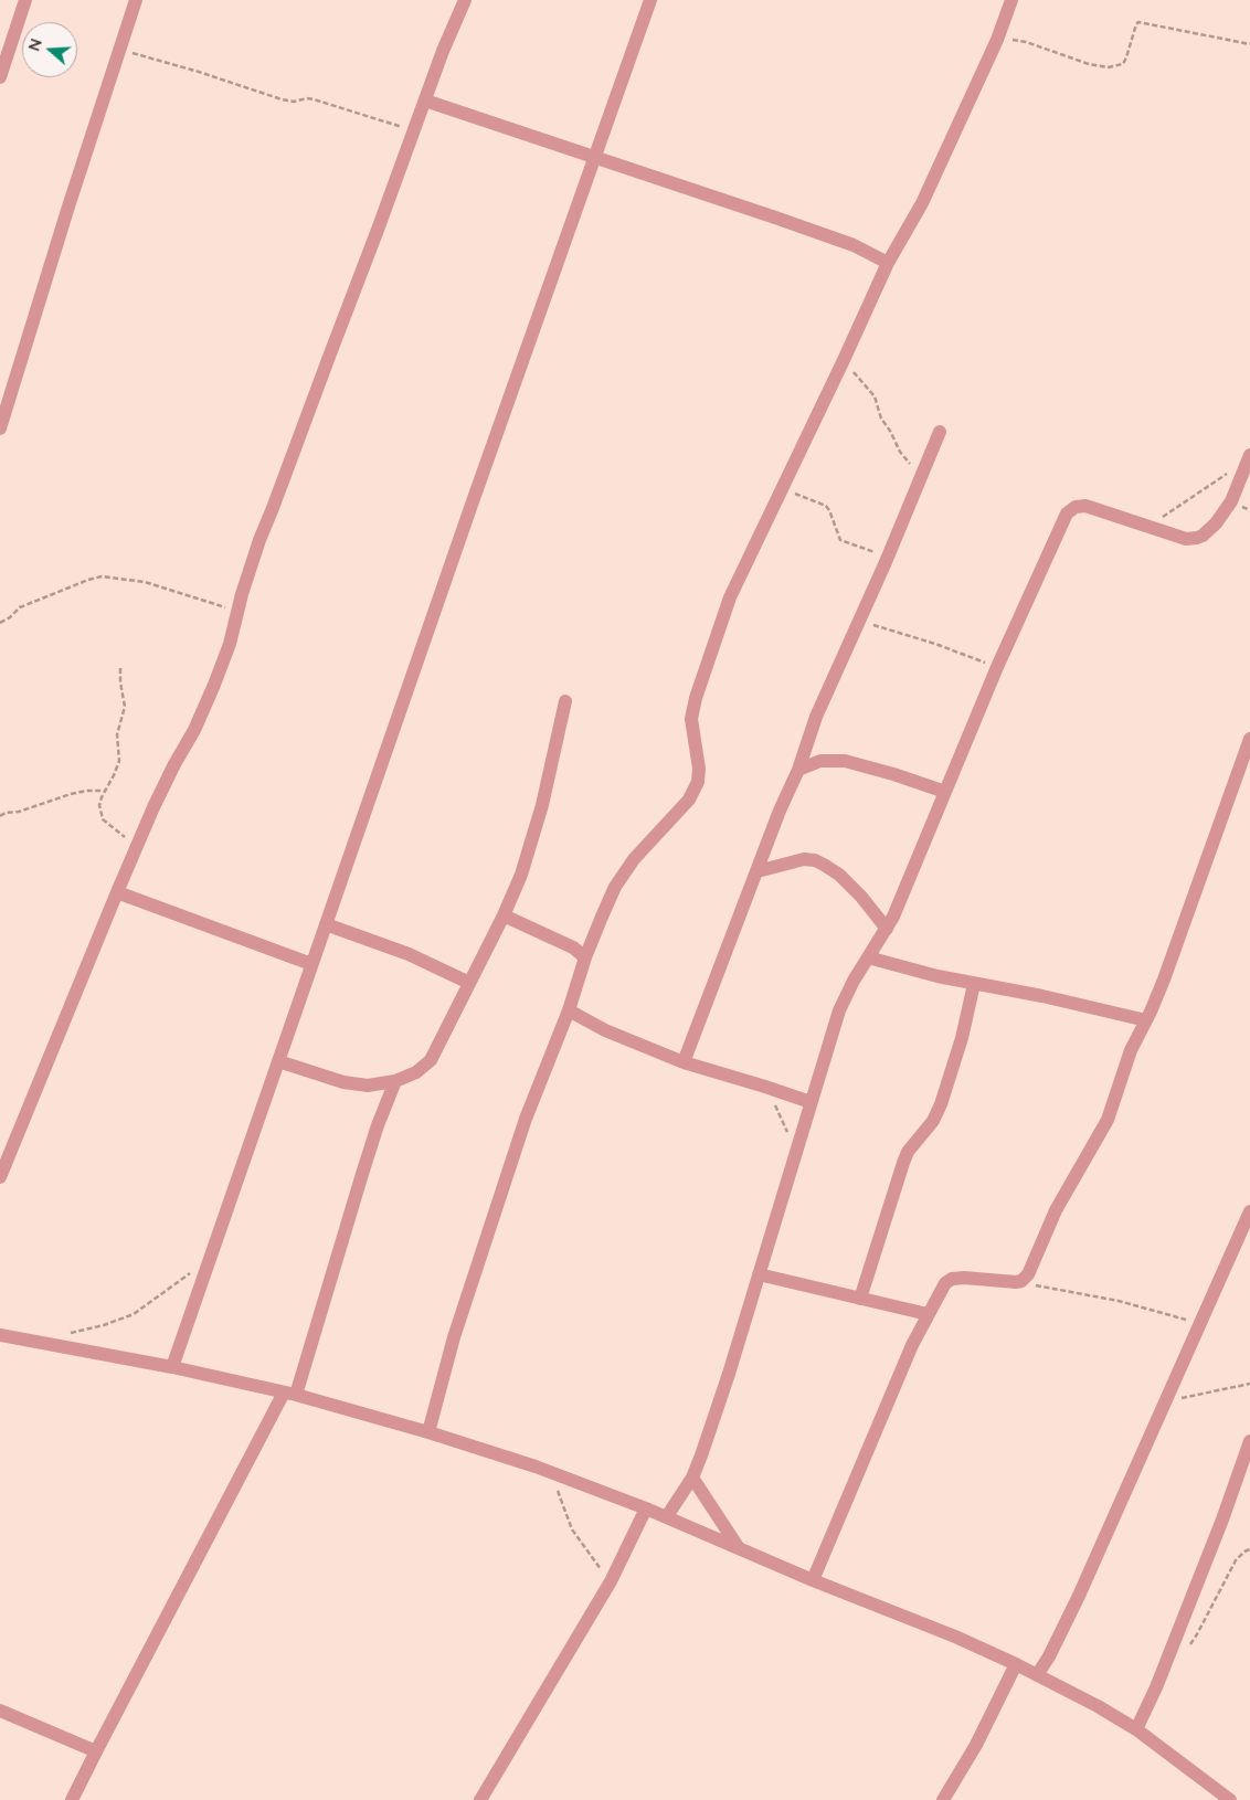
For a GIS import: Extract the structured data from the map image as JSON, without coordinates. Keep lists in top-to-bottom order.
{
  "north": "left"
}
